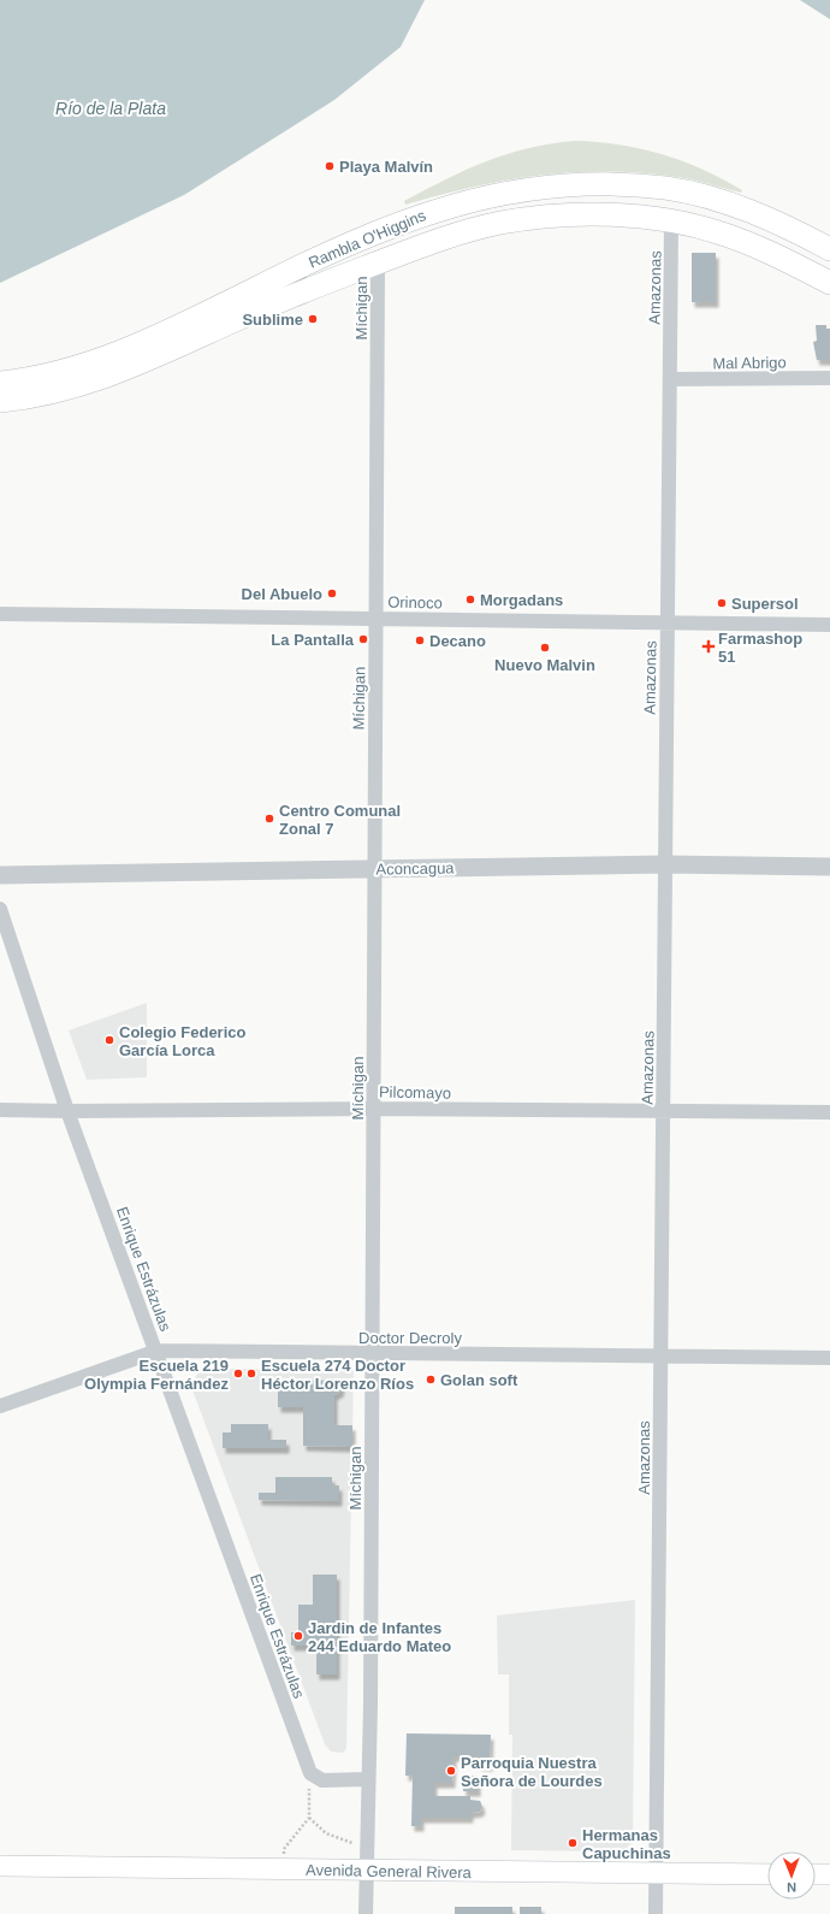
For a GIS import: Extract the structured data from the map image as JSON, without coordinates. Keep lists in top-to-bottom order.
{
  "streets": {
    "main road": ["Rambla O'Higgins", "Avenida General Rivera"],
    "street": [
      "Amazonas",
      "Míchigan",
      "Mal Abrigo",
      "Orinoco",
      "Aconcagua",
      "Pilcomayo",
      "Enrique Estrázulas",
      "Doctor Decroly"
    ]
  },
  "crossings": [
    ["Rambla O'Higgins", "Amazonas"],
    ["Rambla O'Higgins", "Míchigan"],
    ["Amazonas", "Mal Abrigo"],
    ["Amazonas", "Orinoco"],
    ["Amazonas", "Aconcagua"],
    ["Amazonas", "Pilcomayo"],
    ["Amazonas", "Doctor Decroly"],
    ["Amazonas", "Avenida General Rivera"],
    ["Míchigan", "Orinoco"],
    ["Míchigan", "Aconcagua"],
    ["Míchigan", "Pilcomayo"],
    ["Míchigan", "Doctor Decroly"],
    ["Míchigan", "Avenida General Rivera"],
    ["Pilcomayo", "Enrique Estrázulas"],
    ["Enrique Estrázulas", "Doctor Decroly"]
  ],
  "water": ["Río de la Plata"],
  "places": {
    "other": [
      "Playa Malvín",
      "Sublime",
      "Del Abuelo",
      "Morgadans",
      "Supersol",
      "La Pantalla",
      "Decano",
      "Nuevo Malvin",
      "Centro Comunal Zonal 7",
      "Colegio Federico García Lorca",
      "Escuela 219 Olympia Fernández",
      "Escuela 274 Doctor Héctor Lorenzo Ríos",
      "Golan soft",
      "Jardin de Infantes 244 Eduardo Mateo",
      "Parroquia Nuestra Señora de Lourdes",
      "Hermanas Capuchinas"
    ],
    "health": ["Farmashop 51"]
  },
  "north": "bottom"
}
